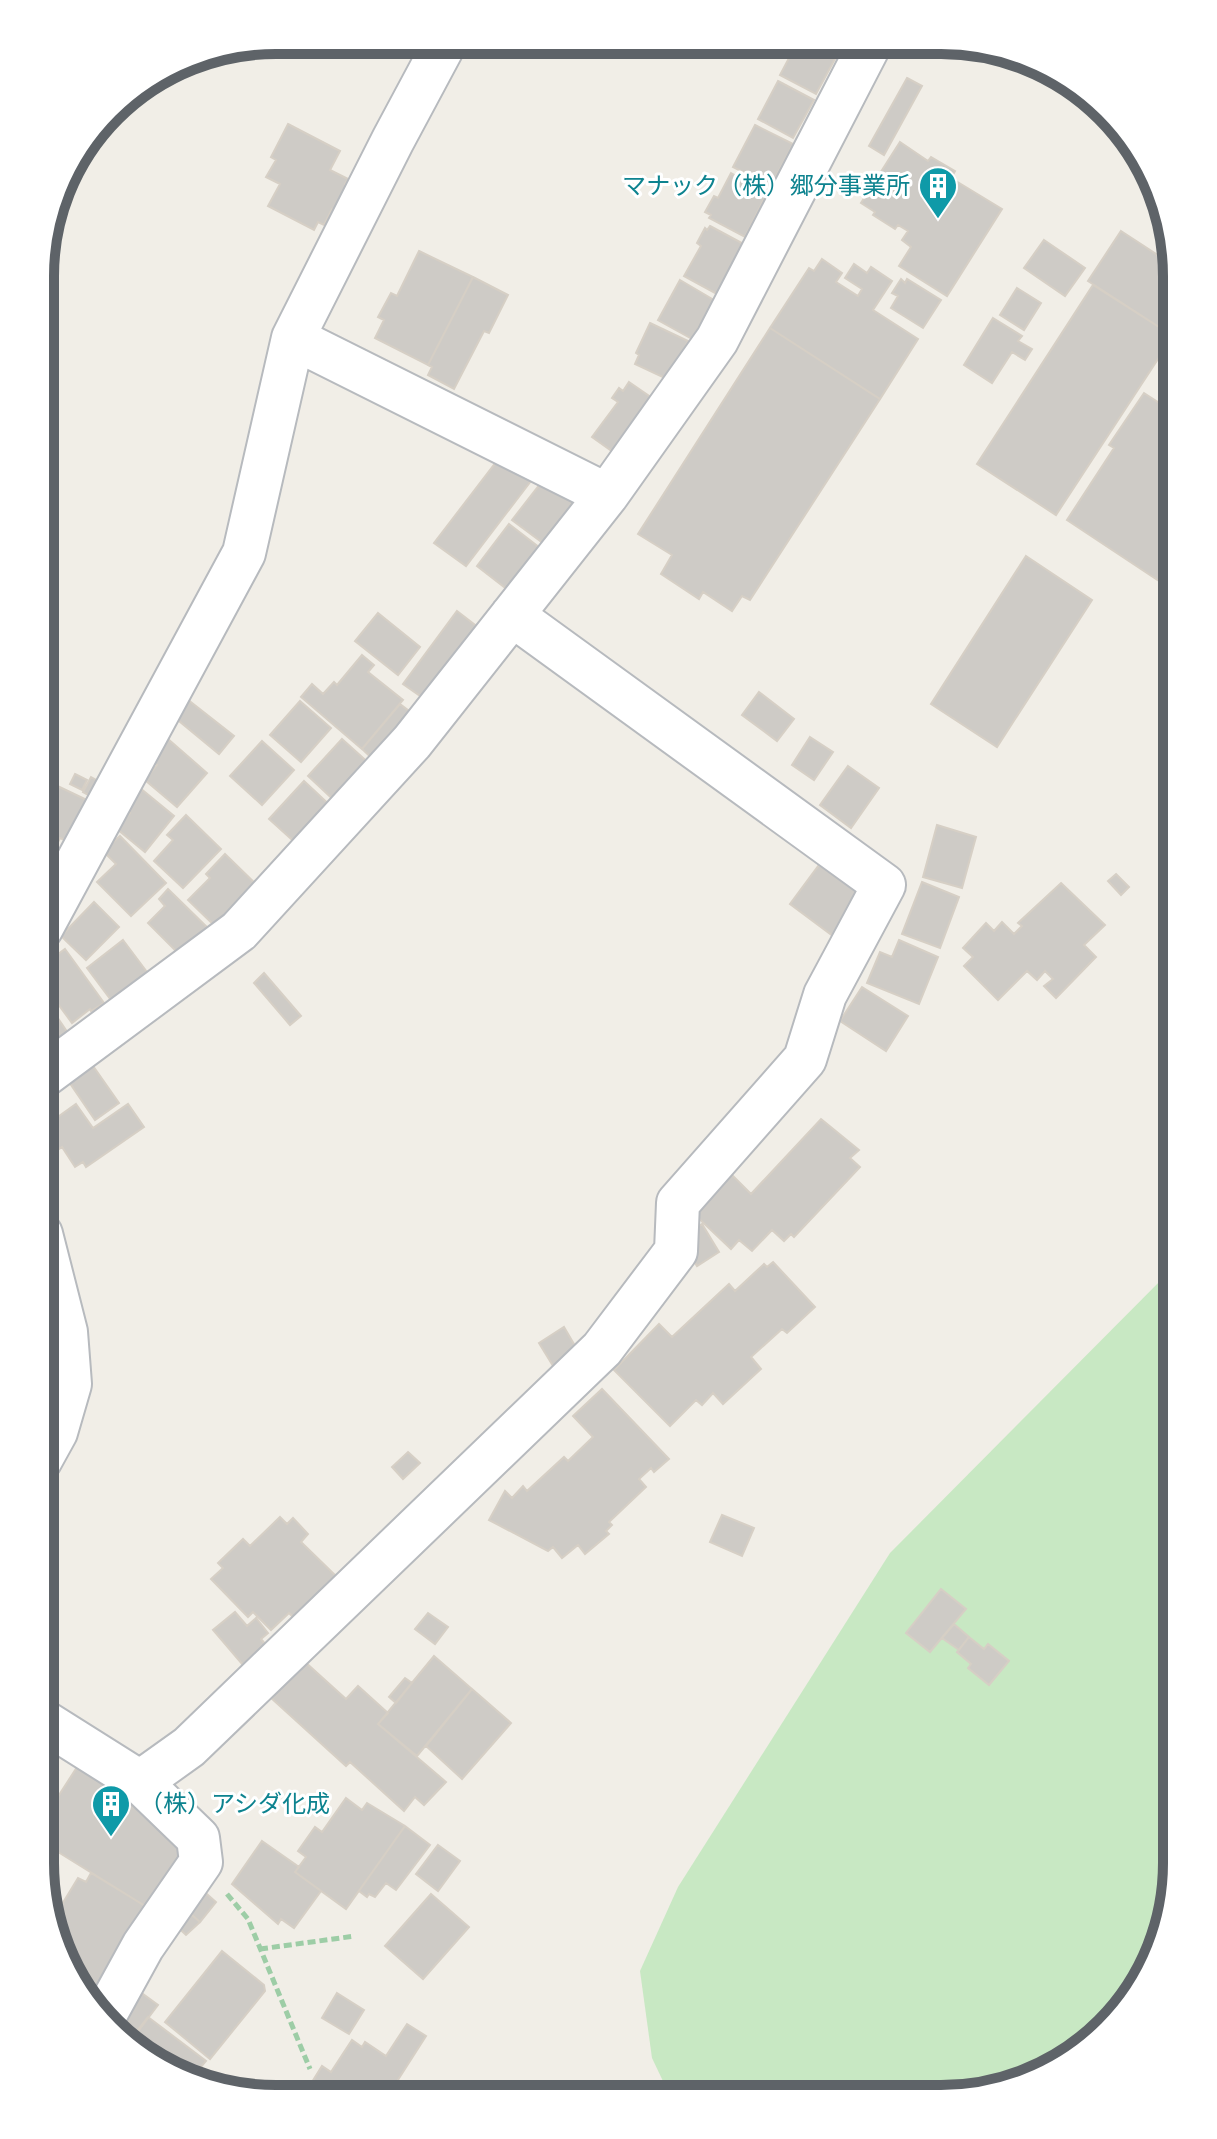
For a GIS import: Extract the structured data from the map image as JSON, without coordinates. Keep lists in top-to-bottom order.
{
  "places": {
    "building": ["マナック（株）郷分事業所", "（株）アシダ化成"]
  }
}
